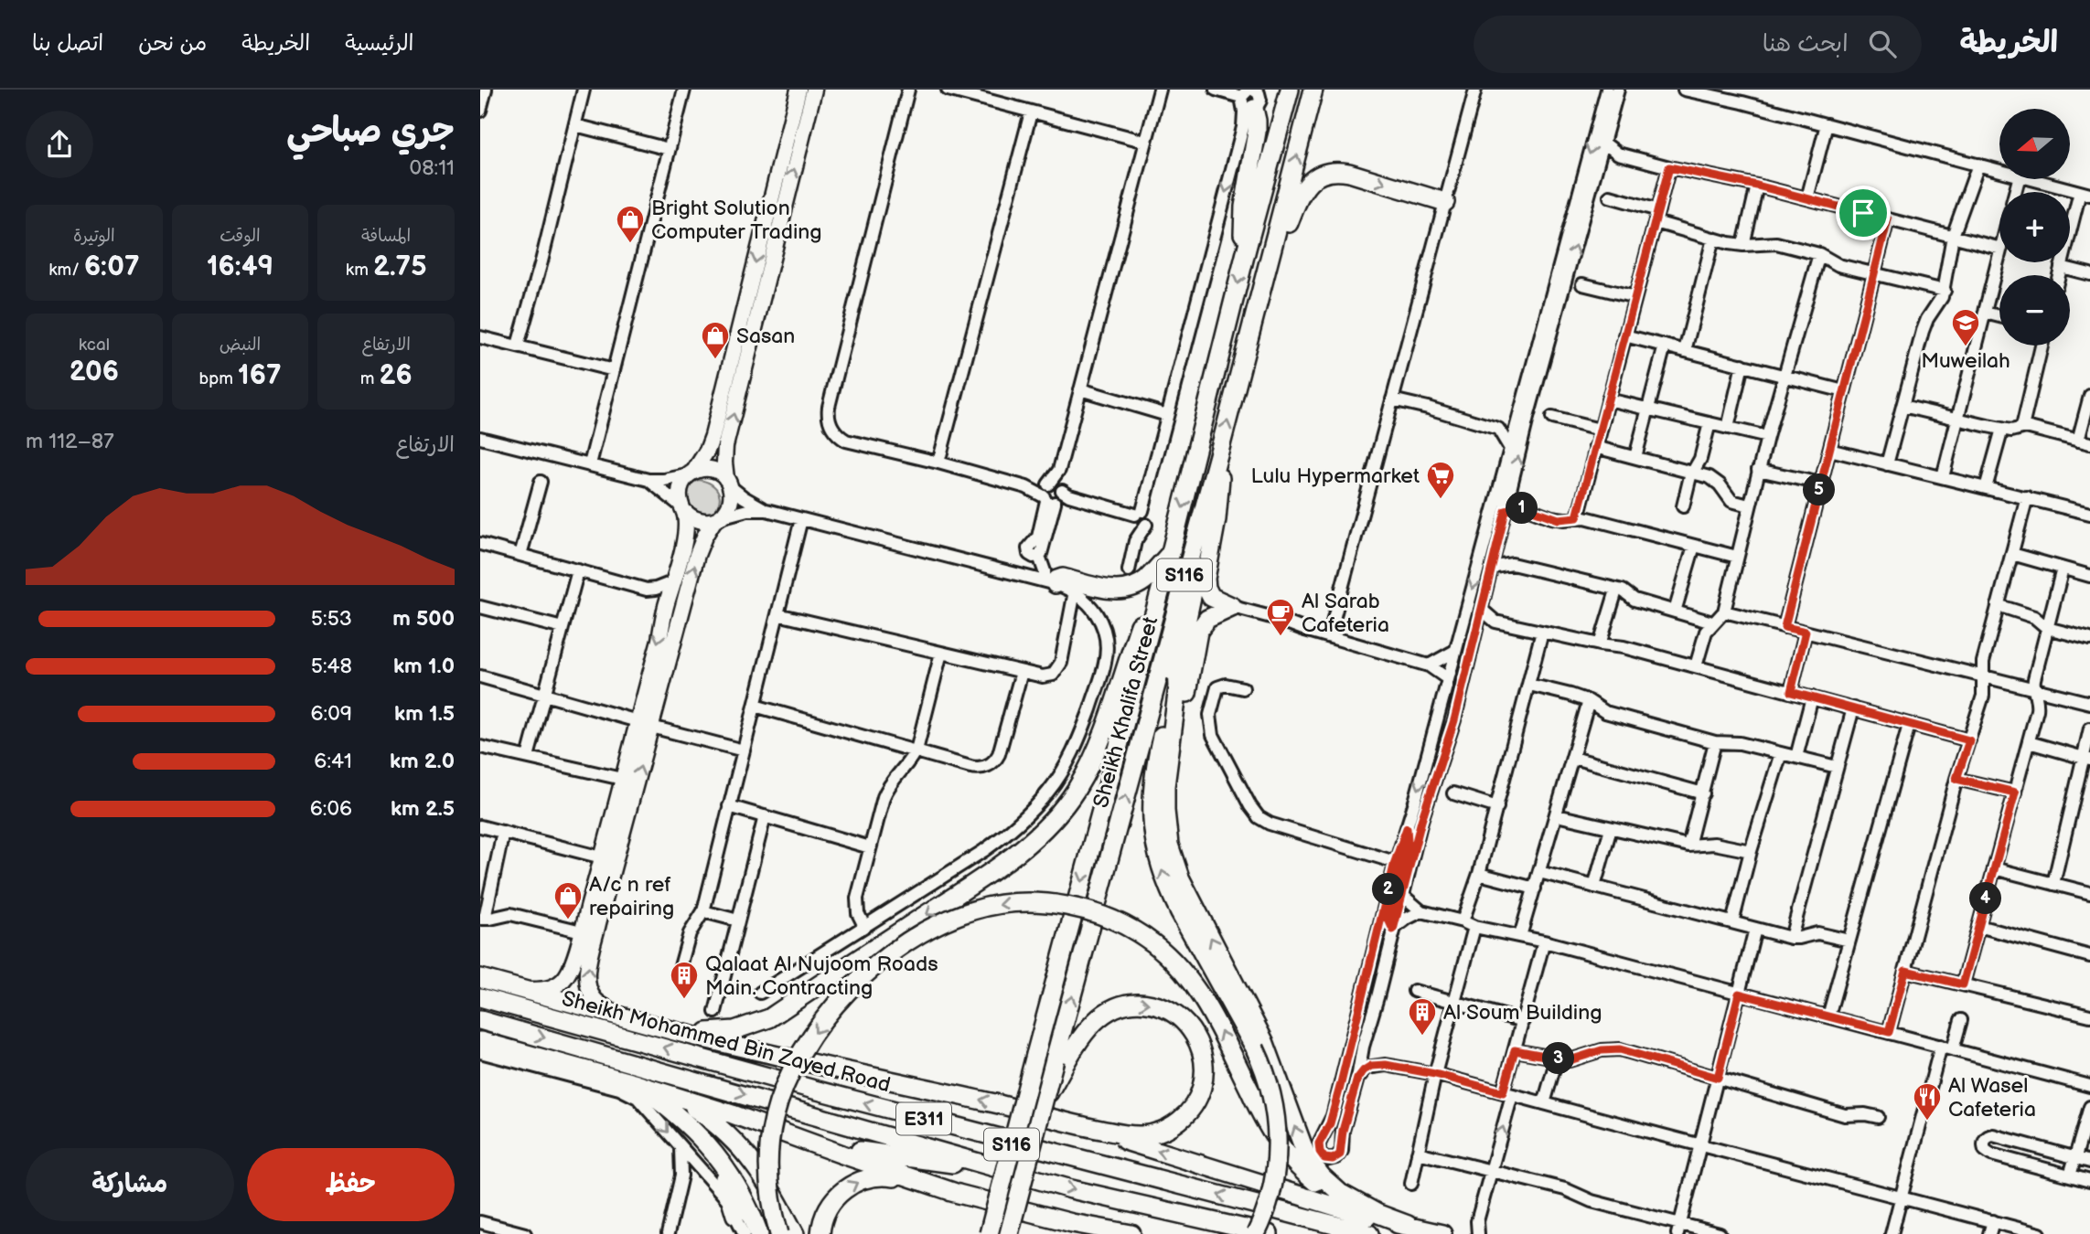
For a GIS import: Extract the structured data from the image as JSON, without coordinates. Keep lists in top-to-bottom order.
{
  "streets": {
    "highway": [
      "S116",
      "Sheikh Khalifa Street",
      "Sheikh Mohammed Bin Zayed Road",
      "E311"
    ]
  },
  "places": {
    "shop": ["Bright Solution Computer Trading", "Sasan", "A/c n ref repairing"],
    "school or university": ["Muweilah"],
    "supermarket": ["Lulu Hypermarket"],
    "cafe": ["Al Sarab Cafeteria"],
    "building": ["Qalaat Al Nujoom Roads Main. Contracting", "Al Soum Building"],
    "restaurant": ["Al Wasel Cafeteria"]
  },
  "north": "left",
  "page": {
    "header": "الخريطة",
    "search": "ابحث هنا",
    "nav": [
      "الرئيسية",
      "الخريطة",
      "من نحن",
      "اتصل بنا"
    ],
    "heading": ["جري صباحي", "08:11"],
    "map_buttons": ["+", "−"],
    "stats": [
      ["المسافة", "2.75 km"],
      ["الوقت", "16:49"],
      ["الوتيرة", "6:07 /km"],
      ["الارتفاع", "26 m"],
      ["النبض", "167 bpm"],
      ["kcal", "206"]
    ],
    "chart": ["الارتفاع", "87–112 m"],
    "pins": [
      "5",
      "1",
      "2",
      "4",
      "3"
    ],
    "list": [
      {
        "name": "500 m",
        "note": "5:53"
      },
      {
        "name": "1.0 km",
        "note": "5:48"
      },
      {
        "name": "1.5 km",
        "note": "6:09"
      },
      {
        "name": "2.0 km",
        "note": "6:41"
      },
      {
        "name": "2.5 km",
        "note": "6:06"
      }
    ],
    "buttons": ["حفظ", "مشاركة"]
  }
}
